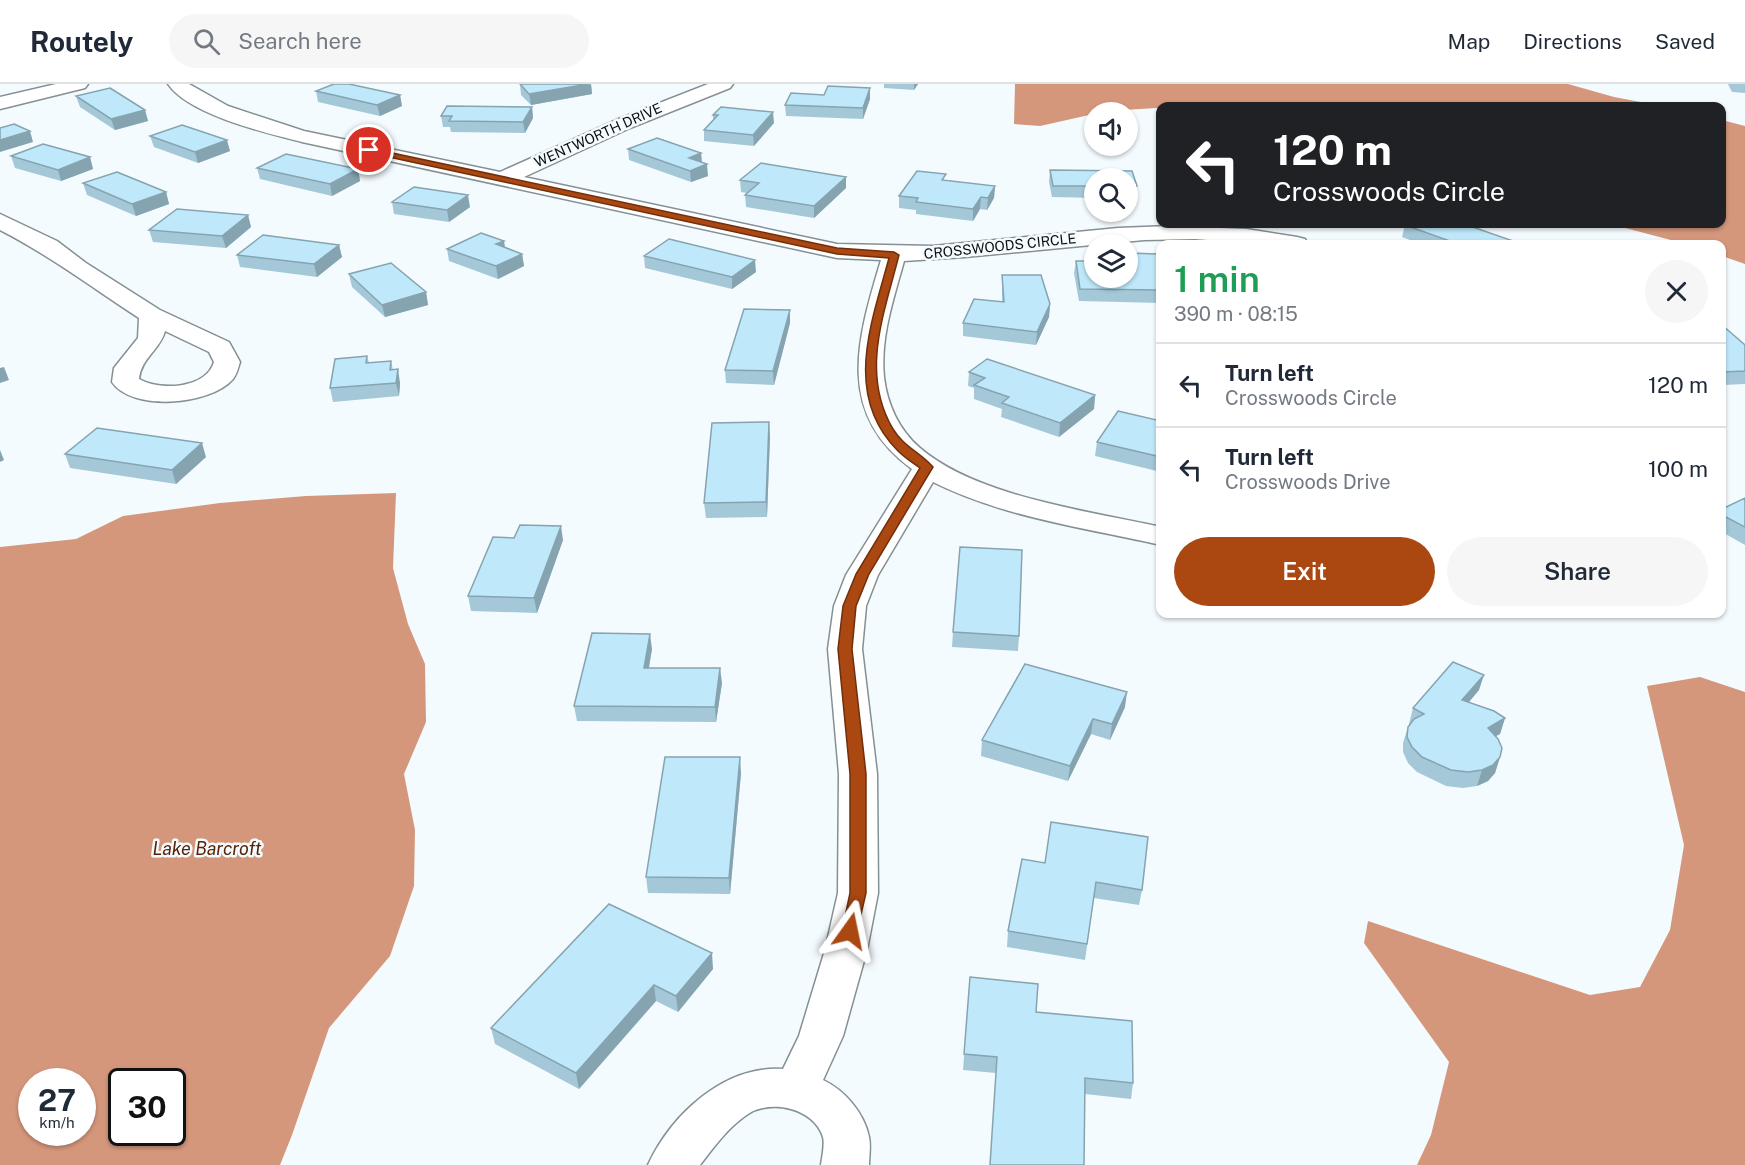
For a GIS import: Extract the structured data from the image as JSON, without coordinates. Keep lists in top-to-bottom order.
{
  "streets": {
    "street": ["WENTWORTH DRIVE", "CROSSWOODS CIRCLE"]
  },
  "crossings": [
    ["WENTWORTH DRIVE", "CROSSWOODS CIRCLE"]
  ],
  "water": ["Lake Barcroft"],
  "page": {
    "header": "Routely",
    "search": "Search here",
    "nav": ["Map", "Directions", "Saved"],
    "turn": ["120 m", "Crosswoods Circle"],
    "heading": ["1 min", "390 m · 08:15"],
    "list": [
      {
        "name": "Turn left",
        "note": "Crosswoods Circle",
        "value": "120 m"
      },
      {
        "name": "Turn left",
        "note": "Crosswoods Drive",
        "value": "100 m"
      }
    ],
    "buttons": ["Exit", "Share"],
    "speed": "27 km/h",
    "limit": "30"
  }
}
